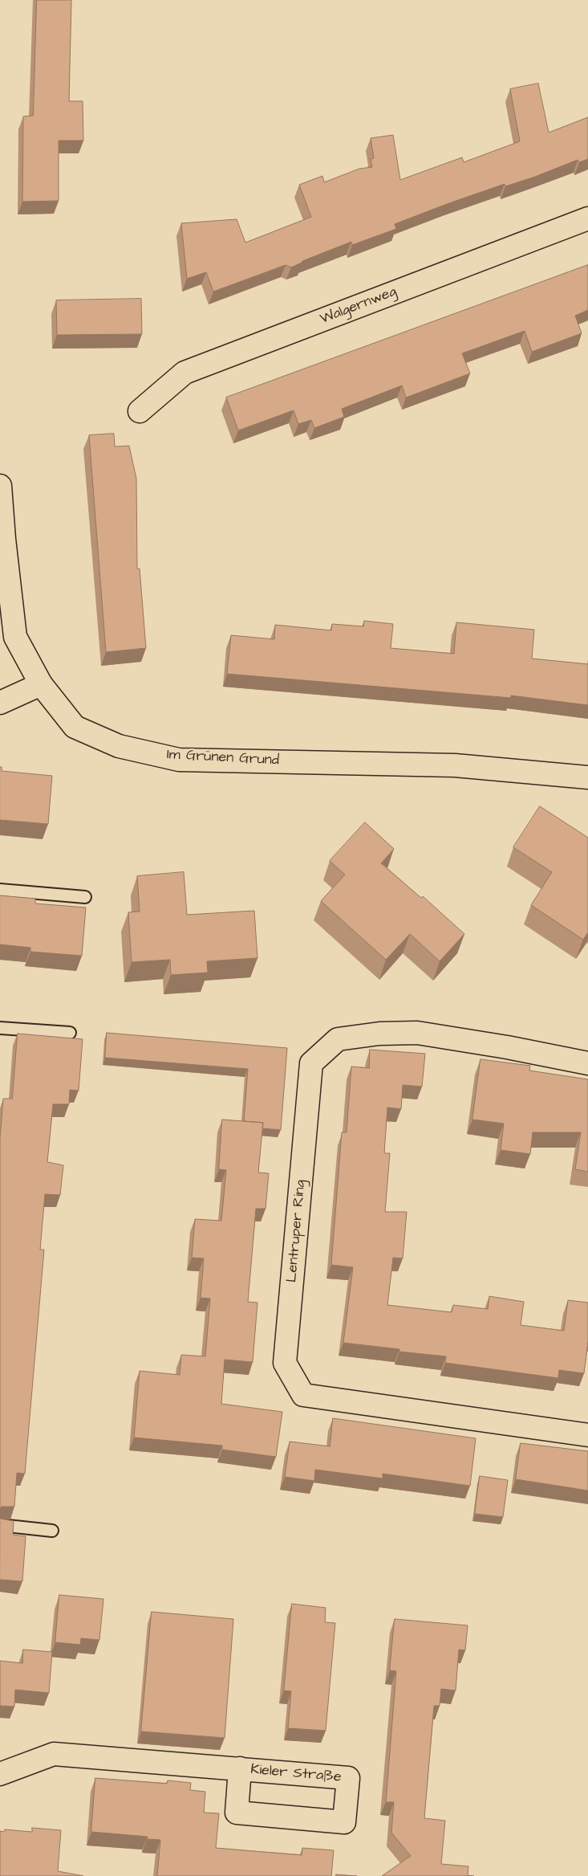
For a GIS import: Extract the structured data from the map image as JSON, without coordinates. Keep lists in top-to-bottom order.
{
  "streets": {
    "street": [
      "Walgernweg",
      "Im Grünen Grund",
      "Lentruper Ring",
      "Kieler Straße"
    ]
  }
}
